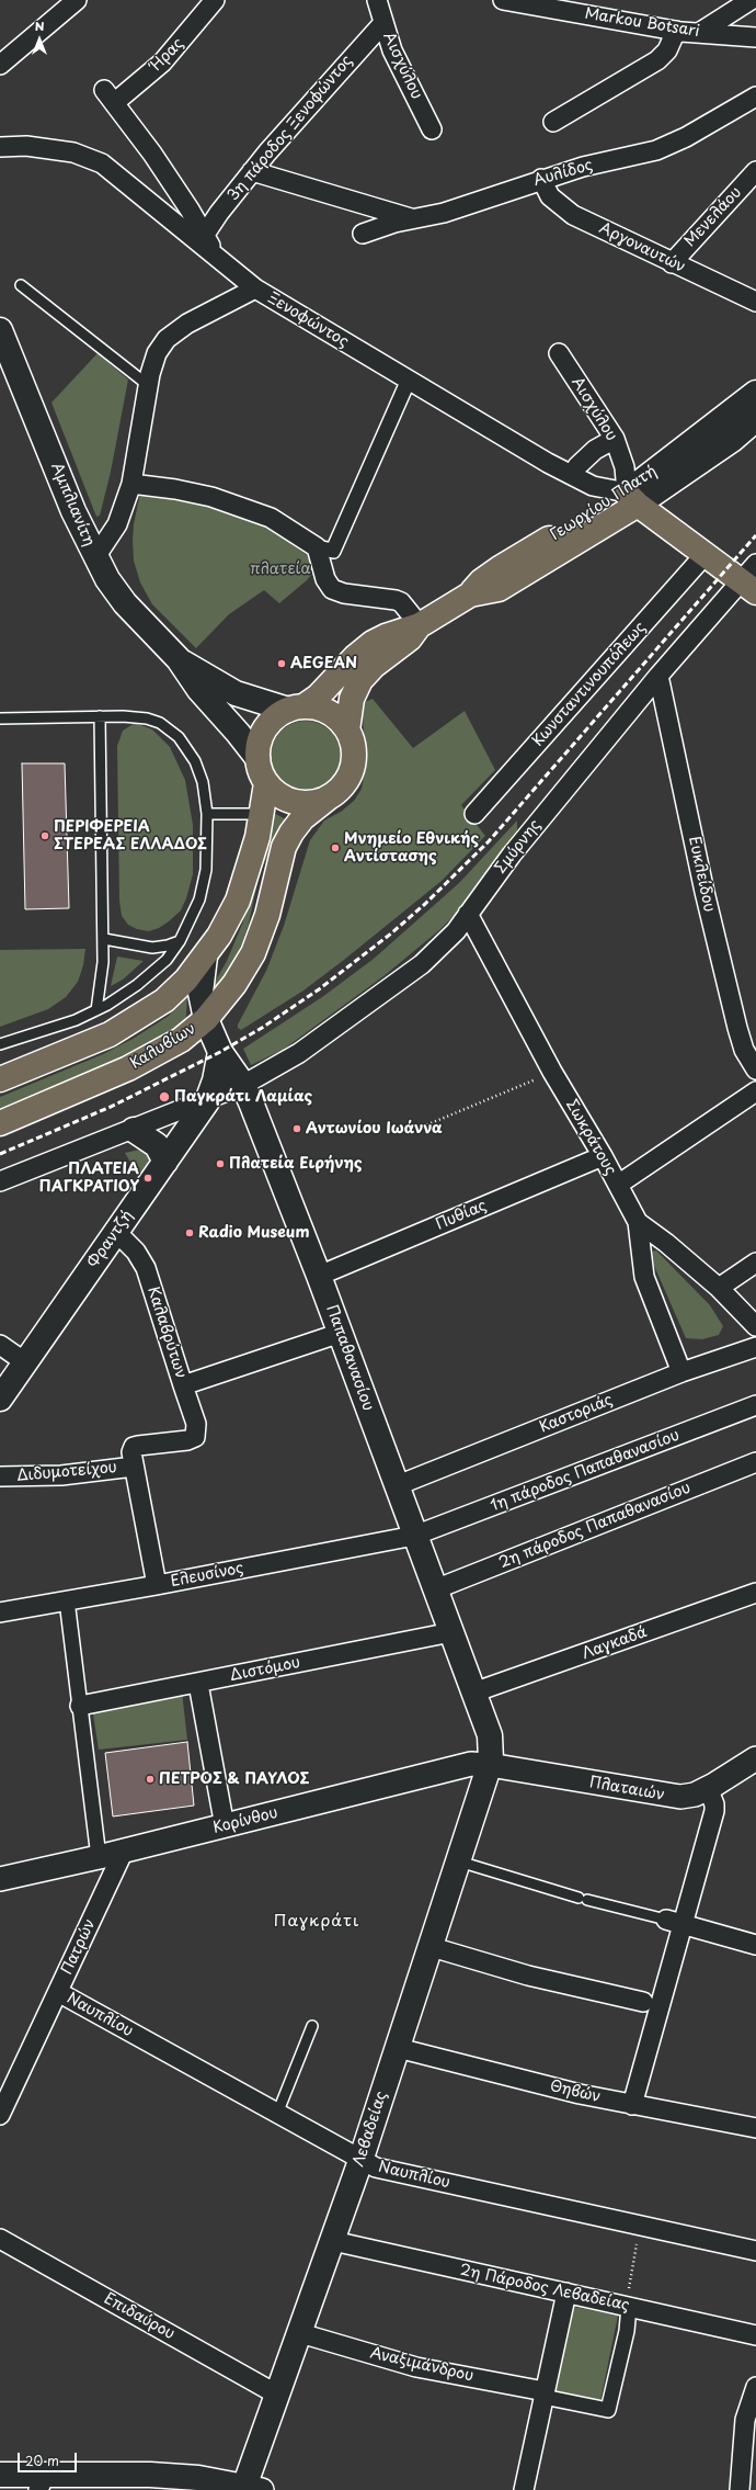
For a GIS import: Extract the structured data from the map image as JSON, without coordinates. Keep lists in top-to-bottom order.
{
  "streets": {
    "main road": [
      "Γεωργίου Πλατή",
      "Αμπλιανίτη",
      "Καλυβίων",
      "Φραντζή",
      "Παπαθανασίου",
      "Λεβαδείας"
    ],
    "street": [
      "Markou Botsari",
      "Ήρας",
      "Αισχύλου",
      "3η πάροδος Ξενοφώντος",
      "Αυλίδος",
      "Μενελάου",
      "Αργοναυτών",
      "Ξενοφώντος",
      "Κωνσταντινουπόλεως",
      "Σμύρνης",
      "Ευκλείδου",
      "Σωκράτους",
      "Πυθίας",
      "Καλαβρύτων",
      "Καστοριάς",
      "1η πάροδος Παπαθανασίου",
      "Διδυμοτείχου",
      "2η πάροδος Παπαθανασίου",
      "Ελευσίνος",
      "Λαγκαδά",
      "Διστόμου",
      "Πλαταιών",
      "Κορίνθου",
      "Πατρών",
      "Ναυπλίου",
      "Θηβών",
      "2η Πάροδος Λεβαδείας",
      "Επιδαύρου",
      "Αναξιμάνδρου"
    ]
  },
  "crossings": [
    ["Ήρας", "3η πάροδος Ξενοφώντος"],
    ["Αισχύλου", "3η πάροδος Ξενοφώντος"],
    ["Αισχύλου", "Ξενοφώντος"],
    ["Αισχύλου", "Γεωργίου Πλατή"],
    ["Αυλίδος", "Αργοναυτών"],
    ["Μενελάου", "Αργοναυτών"],
    ["Ξενοφώντος", "Γεωργίου Πλατή"],
    ["Γεωργίου Πλατή", "Αμπλιανίτη"],
    ["Γεωργίου Πλατή", "Καλυβίων"],
    ["Αμπλιανίτη", "Καλυβίων"],
    ["Σμύρνης", "Ευκλείδου"],
    ["Σμύρνης", "Σωκράτους"],
    ["Σμύρνης", "Φραντζή"],
    ["Σμύρνης", "Παπαθανασίου"],
    ["Καλυβίων", "Παπαθανασίου"],
    ["Σωκράτους", "Πυθίας"],
    ["Πυθίας", "Παπαθανασίου"],
    ["Φραντζή", "Καλαβρύτων"],
    ["Φραντζή", "Παπαθανασίου"],
    ["Καλαβρύτων", "Παπαθανασίου"],
    ["Παπαθανασίου", "Καστοριάς"],
    ["Παπαθανασίου", "1η πάροδος Παπαθανασίου"],
    ["Παπαθανασίου", "2η πάροδος Παπαθανασίου"],
    ["Παπαθανασίου", "Ελευσίνος"],
    ["Παπαθανασίου", "Λαγκαδά"],
    ["Παπαθανασίου", "Διστόμου"],
    ["Παπαθανασίου", "Πλαταιών"],
    ["Παπαθανασίου", "Κορίνθου"],
    ["Παπαθανασίου", "Λεβαδείας"],
    ["1η πάροδος Παπαθανασίου", "Ελευσίνος"],
    ["Πλαταιών", "Κορίνθου"],
    ["Πλαταιών", "Λεβαδείας"],
    ["Κορίνθου", "Πατρών"],
    ["Κορίνθου", "Λεβαδείας"],
    ["Πατρών", "Ναυπλίου"],
    ["Ναυπλίου", "Λεβαδείας"],
    ["Θηβών", "Λεβαδείας"],
    ["Λεβαδείας", "2η Πάροδος Λεβαδείας"],
    ["Λεβαδείας", "Επιδαύρου"],
    ["Λεβαδείας", "Αναξιμάνδρου"]
  ],
  "districts": ["Παγκράτι"],
  "parks": ["πλατεία"],
  "places": [
    "AEGEAN",
    "ΠΕΡΙΦΕΡΕΙΑ ΣΤΕΡΕΑΣ ΕΛΛΑΔΟΣ",
    "Μνημείο Εθνικής Αντίστασης",
    "Παγκράτι Λαμίας",
    "Αντωνίου Ιωάννα",
    "Πλατεία Ειρήνης",
    "ΠΛΑΤΕΙΑ ΠΑΓΚΡΑΤΙΟΥ",
    "Radio Museum",
    "ΠΕΤΡΟΣ & ΠΑΥΛΟΣ"
  ],
  "scale_bar": "20 m",
  "north": "top"
}
